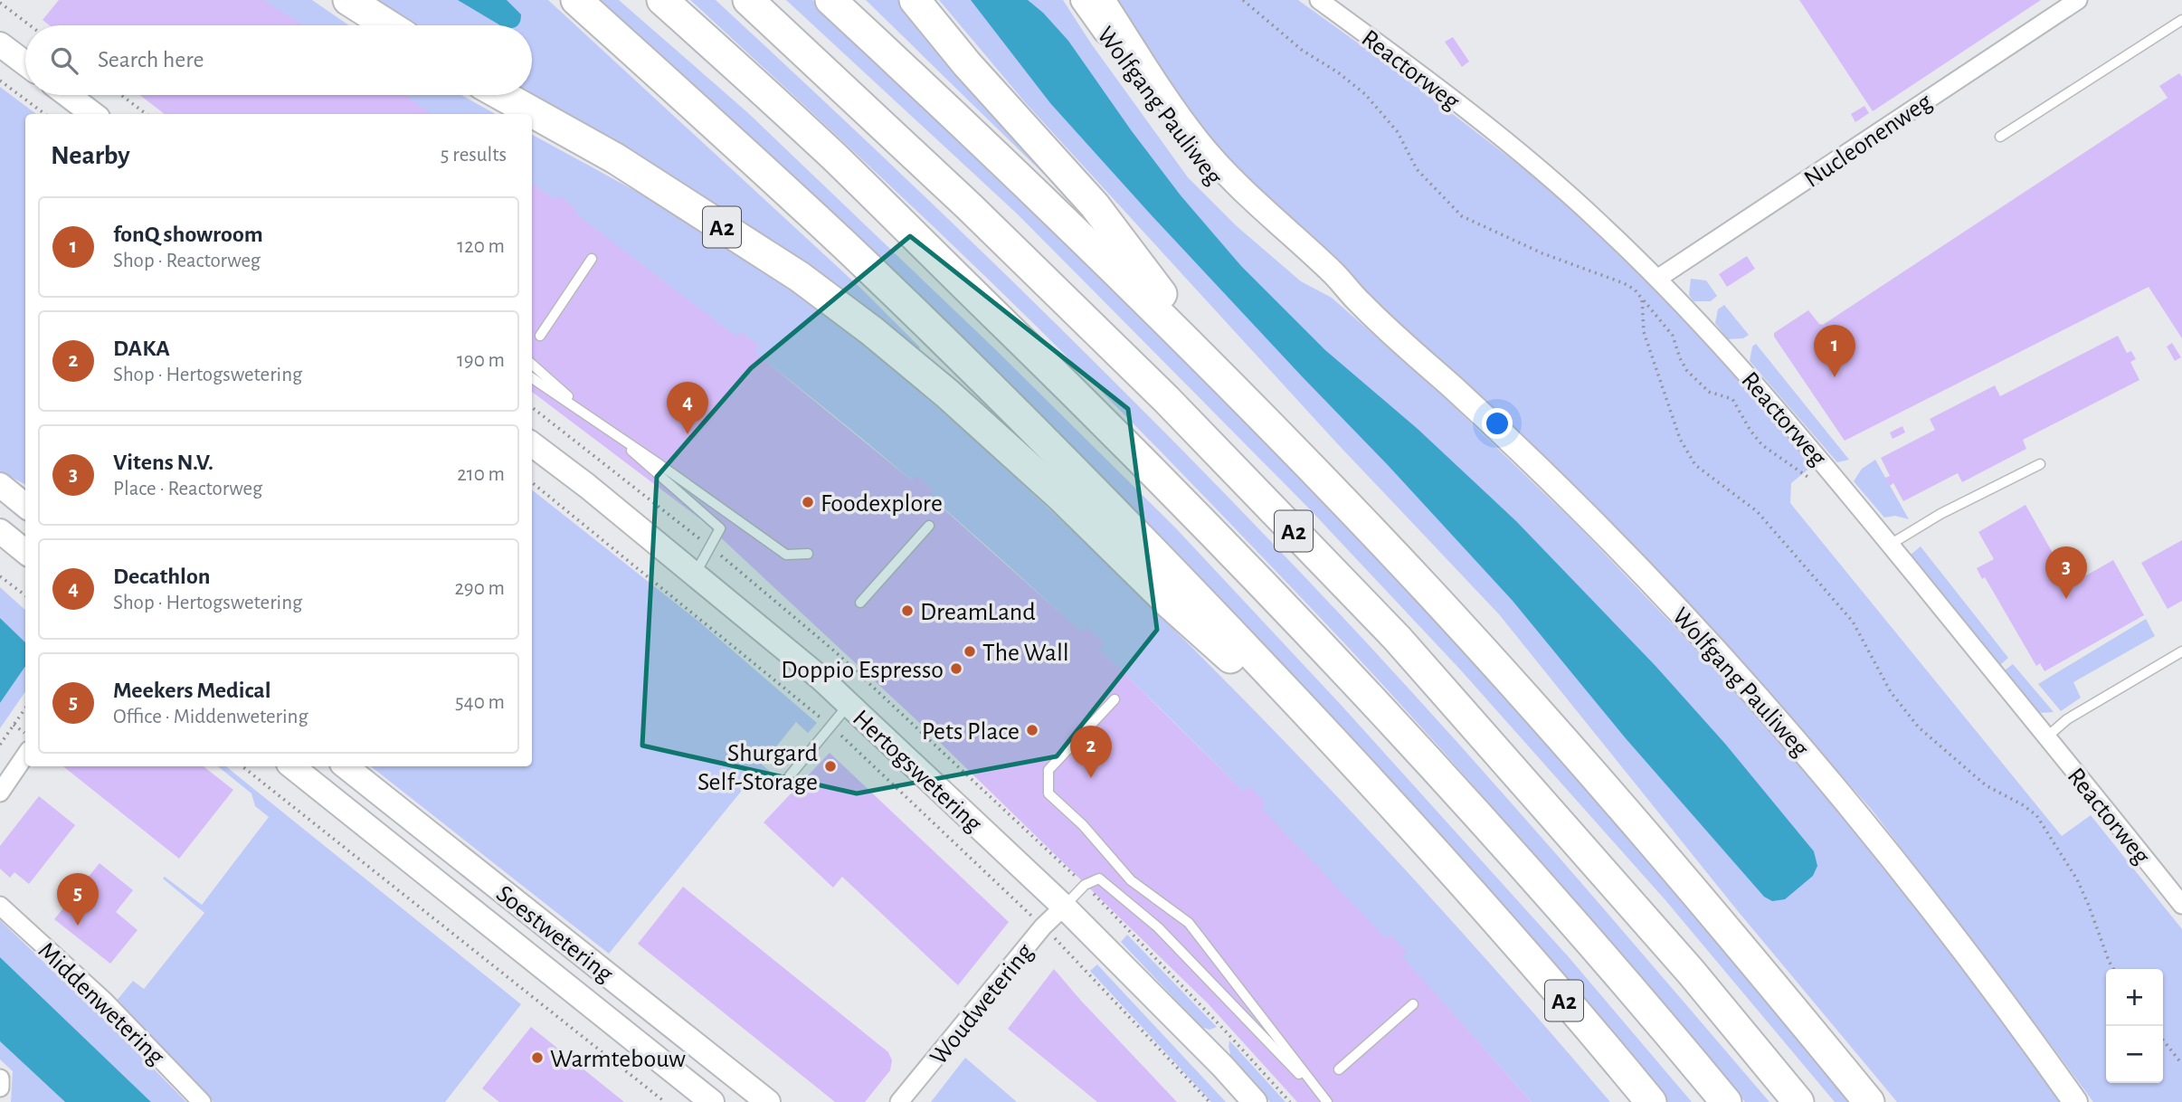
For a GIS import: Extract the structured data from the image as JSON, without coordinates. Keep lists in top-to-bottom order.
{
  "streets": {
    "highway": ["A2"],
    "main road": ["Wolfgang Pauliweg", "Hertogswetering", "Soestwetering"],
    "street": [
      "Reactorweg",
      "Nucleonenweg",
      "Middenwetering",
      "Woudwetering"
    ]
  },
  "crossings": [
    ["Reactorweg", "Nucleonenweg"],
    ["Hertogswetering", "Woudwetering"]
  ],
  "places": [
    "Foodexplore",
    "DreamLand",
    "The Wall",
    "Doppio Espresso",
    "Pets Place",
    "Shurgard Self-Storage",
    "Warmtebouw"
  ],
  "page": {
    "search": "Search here",
    "heading": ["Nearby", "5 results"],
    "list": [
      {
        "mark": "1",
        "name": "fonQ showroom",
        "note": "Shop · Reactorweg",
        "value": "120 m"
      },
      {
        "mark": "2",
        "name": "DAKA",
        "note": "Shop · Hertogswetering",
        "value": "190 m"
      },
      {
        "mark": "3",
        "name": "Vitens N.V.",
        "note": "Place · Reactorweg",
        "value": "210 m"
      },
      {
        "mark": "4",
        "name": "Decathlon",
        "note": "Shop · Hertogswetering",
        "value": "290 m"
      },
      {
        "mark": "5",
        "name": "Meekers Medical",
        "note": "Office · Middenwetering",
        "value": "540 m"
      }
    ],
    "pins": [
      "1",
      "4",
      "3",
      "2",
      "5"
    ],
    "map_buttons": ["+", "−"]
  }
}
